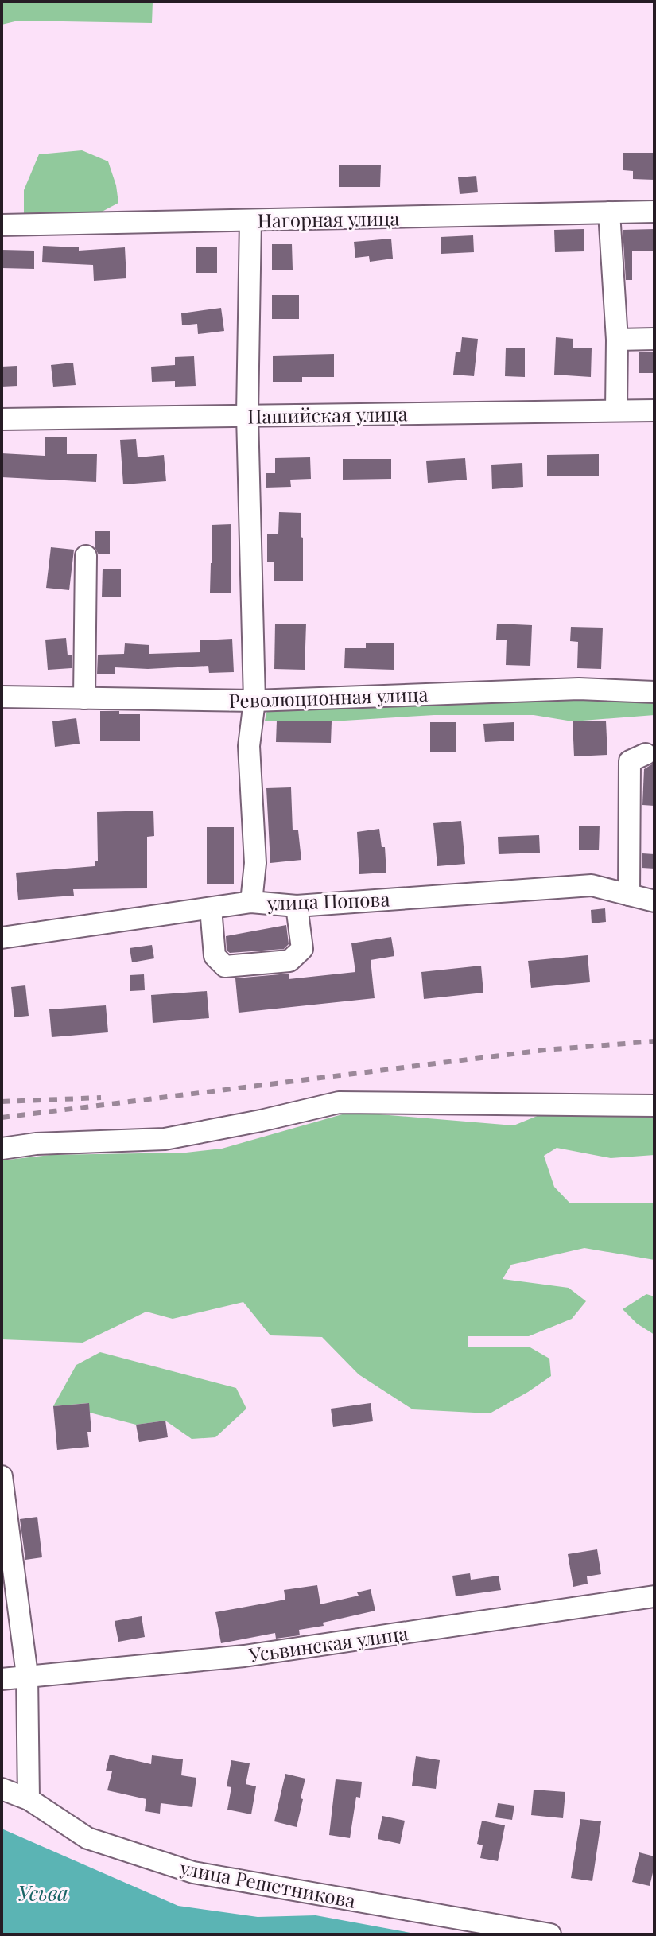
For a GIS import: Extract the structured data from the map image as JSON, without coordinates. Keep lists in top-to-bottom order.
{
  "streets": {
    "street": [
      "Нагорная улица",
      "Пашийская улица",
      "Революционная улица",
      "улица Попова",
      "Усьвинская улица",
      "улица Решетникова"
    ]
  },
  "water": ["Усьва"]
}
